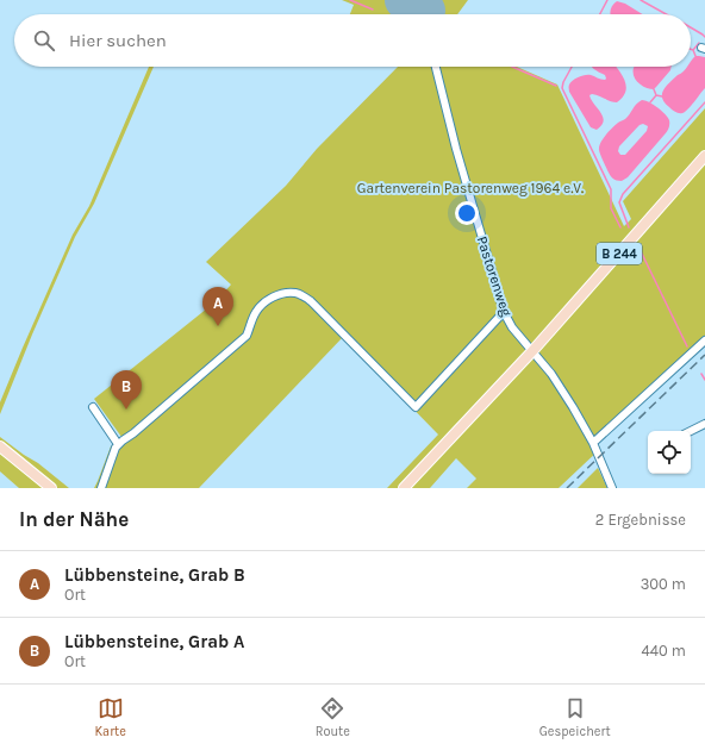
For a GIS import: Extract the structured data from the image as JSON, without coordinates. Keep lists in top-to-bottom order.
{
  "streets": {
    "main road": ["B 244"],
    "street": ["Pastorenweg"]
  },
  "crossings": [
    ["B 244", "Pastorenweg"]
  ],
  "parks": ["Gartenverein Pastorenweg 1964 e.V."],
  "page": {
    "search": "Hier suchen",
    "pins": ["A", "B"],
    "heading": ["In der Nähe", "2 Ergebnisse"],
    "list": [
      {
        "mark": "A",
        "name": "Lübbensteine, Grab B",
        "note": "Ort",
        "value": "300 m"
      },
      {
        "mark": "B",
        "name": "Lübbensteine, Grab A",
        "note": "Ort",
        "value": "440 m"
      }
    ],
    "nav": ["Karte", "Route", "Gespeichert"]
  }
}
